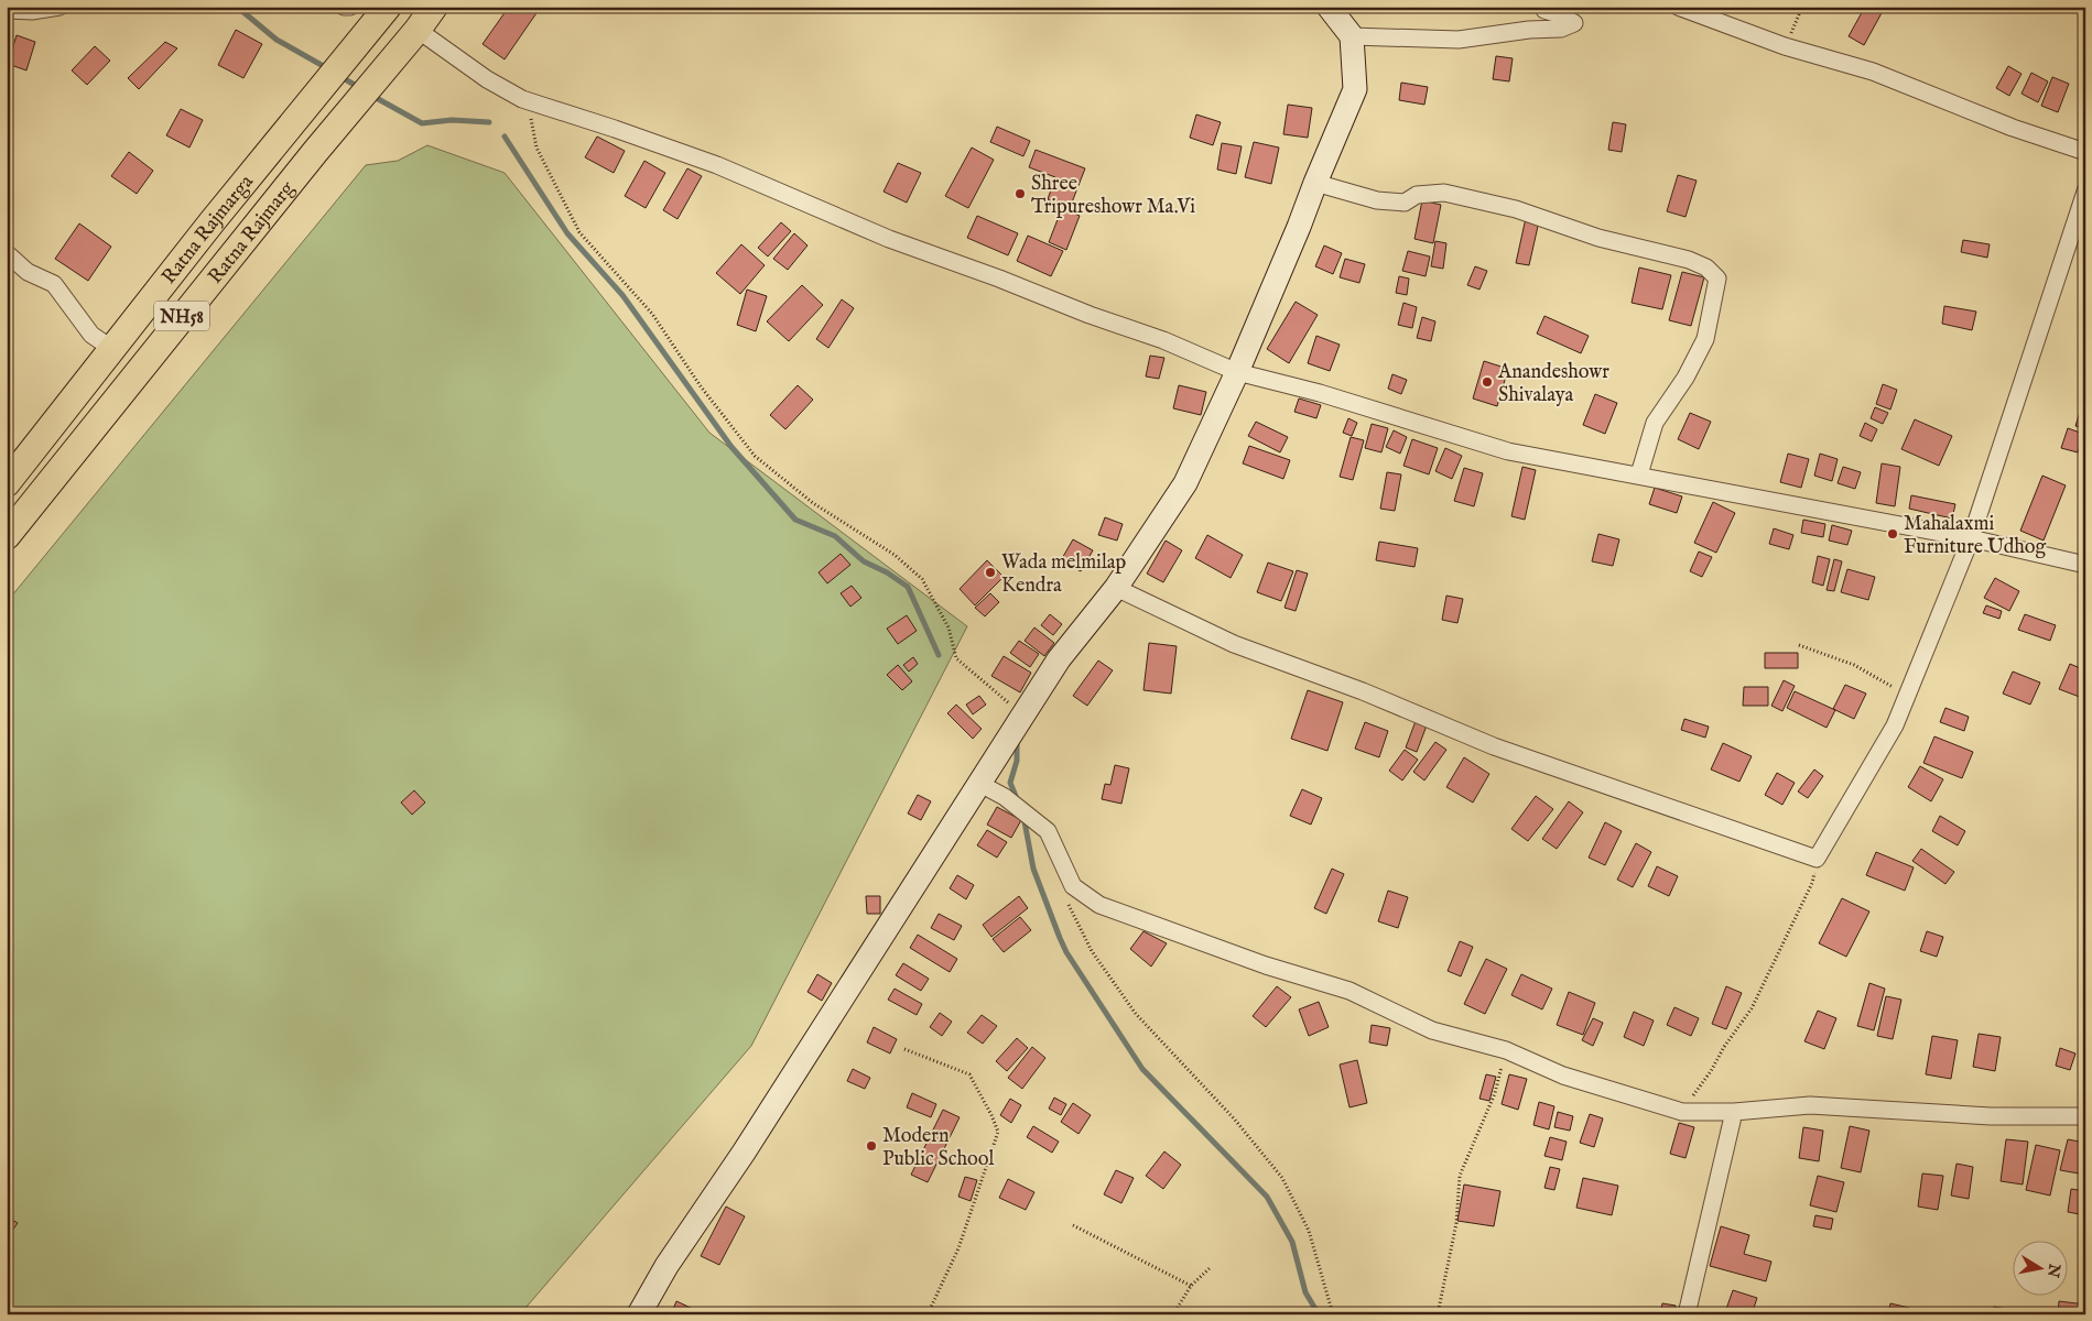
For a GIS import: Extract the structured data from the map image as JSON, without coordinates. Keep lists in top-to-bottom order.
{
  "streets": {
    "main road": ["Ratna Rajmarga", "Ratna Rajmarg", "NH58"]
  },
  "places": [
    "Shree Tripureshowr Ma.Vi",
    "Anandeshowr Shivalaya",
    "Mahalaxmi Furniture Udhog",
    "Wada melmilap Kendra",
    "Modern Public School"
  ],
  "north": "right"
}
